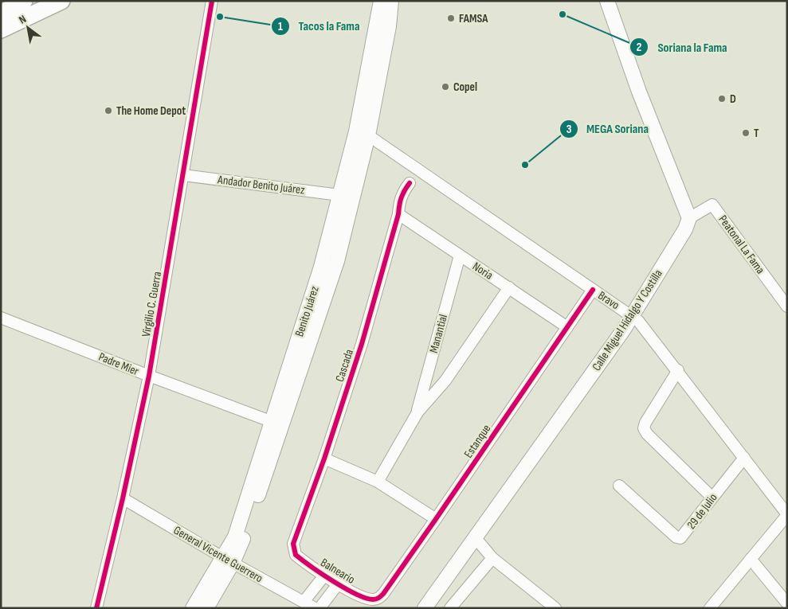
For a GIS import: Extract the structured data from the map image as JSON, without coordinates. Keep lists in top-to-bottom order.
{
  "streets": {
    "street": [
      "Andador Benito Juárez",
      "Peatonal La Fama",
      "Noria",
      "Bravo",
      "Virgilio C. Guerra",
      "Benito Juárez",
      "Calle Miguel Hidalgo Y Costilla",
      "Manantial",
      "Padre Mier",
      "Cascada",
      "Estanque",
      "29 de Julio",
      "General Vicente Guerrero",
      "Balneario"
    ]
  },
  "crossings": [
    ["Andador Benito Juárez", "Virgilio C. Guerra"],
    ["Andador Benito Juárez", "Benito Juárez"],
    ["Peatonal La Fama", "Calle Miguel Hidalgo Y Costilla"],
    ["Noria", "Manantial"],
    ["Noria", "Cascada"],
    ["Noria", "Estanque"],
    ["Bravo", "Benito Juárez"],
    ["Bravo", "Calle Miguel Hidalgo Y Costilla"],
    ["Bravo", "Estanque"],
    ["Bravo", "29 de Julio"],
    ["Virgilio C. Guerra", "Padre Mier"],
    ["Virgilio C. Guerra", "General Vicente Guerrero"],
    ["Benito Juárez", "Padre Mier"],
    ["Benito Juárez", "General Vicente Guerrero"],
    ["Cascada", "Balneario"],
    ["Estanque", "Balneario"]
  ],
  "places": [
    "Soriana la Fama",
    "Tacos la Fama",
    "FAMSA",
    "Copel",
    "D",
    "The Home Depot",
    "T",
    "MEGA Soriana"
  ],
  "north": "top left"
}
